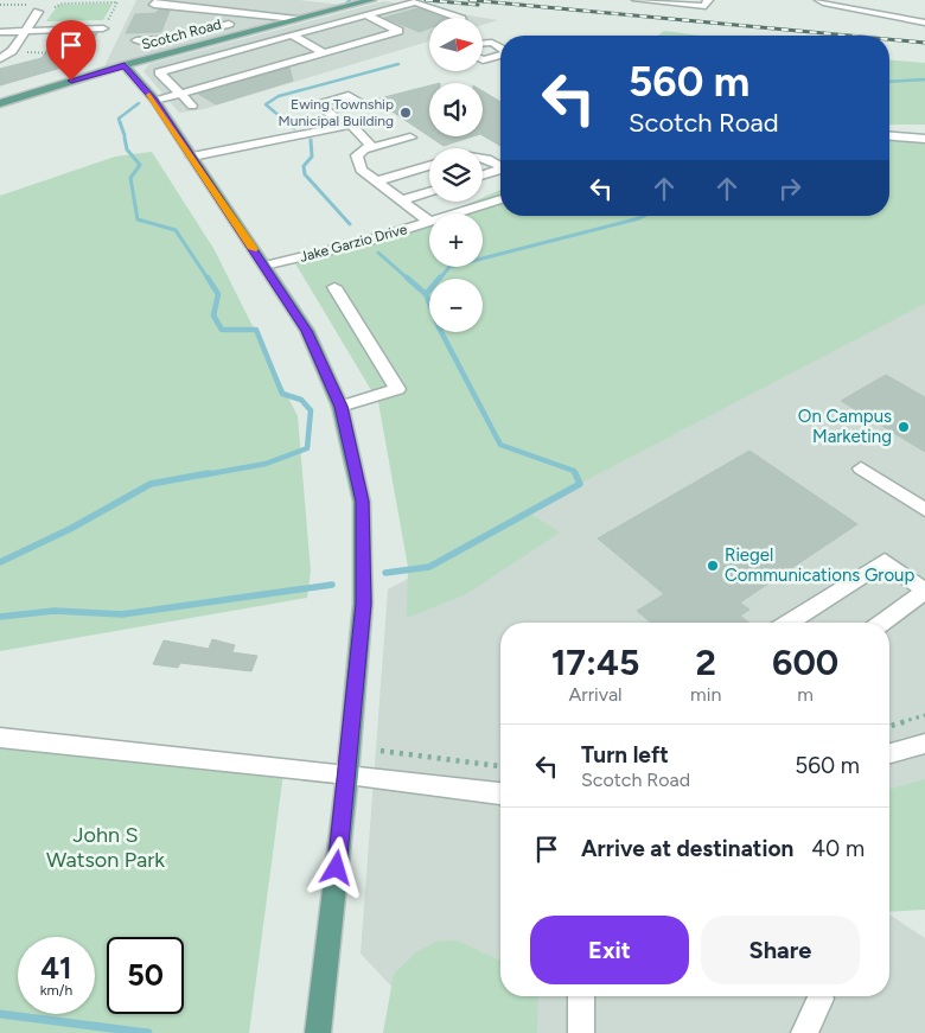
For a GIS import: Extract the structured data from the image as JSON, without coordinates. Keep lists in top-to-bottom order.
{
  "streets": {
    "main road": ["Scotch Road"],
    "street": ["Jake Garzio Drive"]
  },
  "parks": ["John S Watson Park"],
  "places": ["Ewing Township Municipal Building", "On Campus Marketing", "Riegel Communications Group"],
  "north": "right",
  "page": {
    "map_buttons": ["+", "−"],
    "turn": ["560 m", "Scotch Road"],
    "eta": [
      "17:45",
      "Arrival",
      "2",
      "min",
      "600",
      "m"
    ],
    "list": [
      {
        "name": "Turn left",
        "note": "Scotch Road",
        "value": "560 m"
      },
      {
        "name": "Arrive at destination",
        "value": "40 m"
      }
    ],
    "buttons": ["Exit", "Share"],
    "speed": "41 km/h",
    "limit": "50"
  }
}
